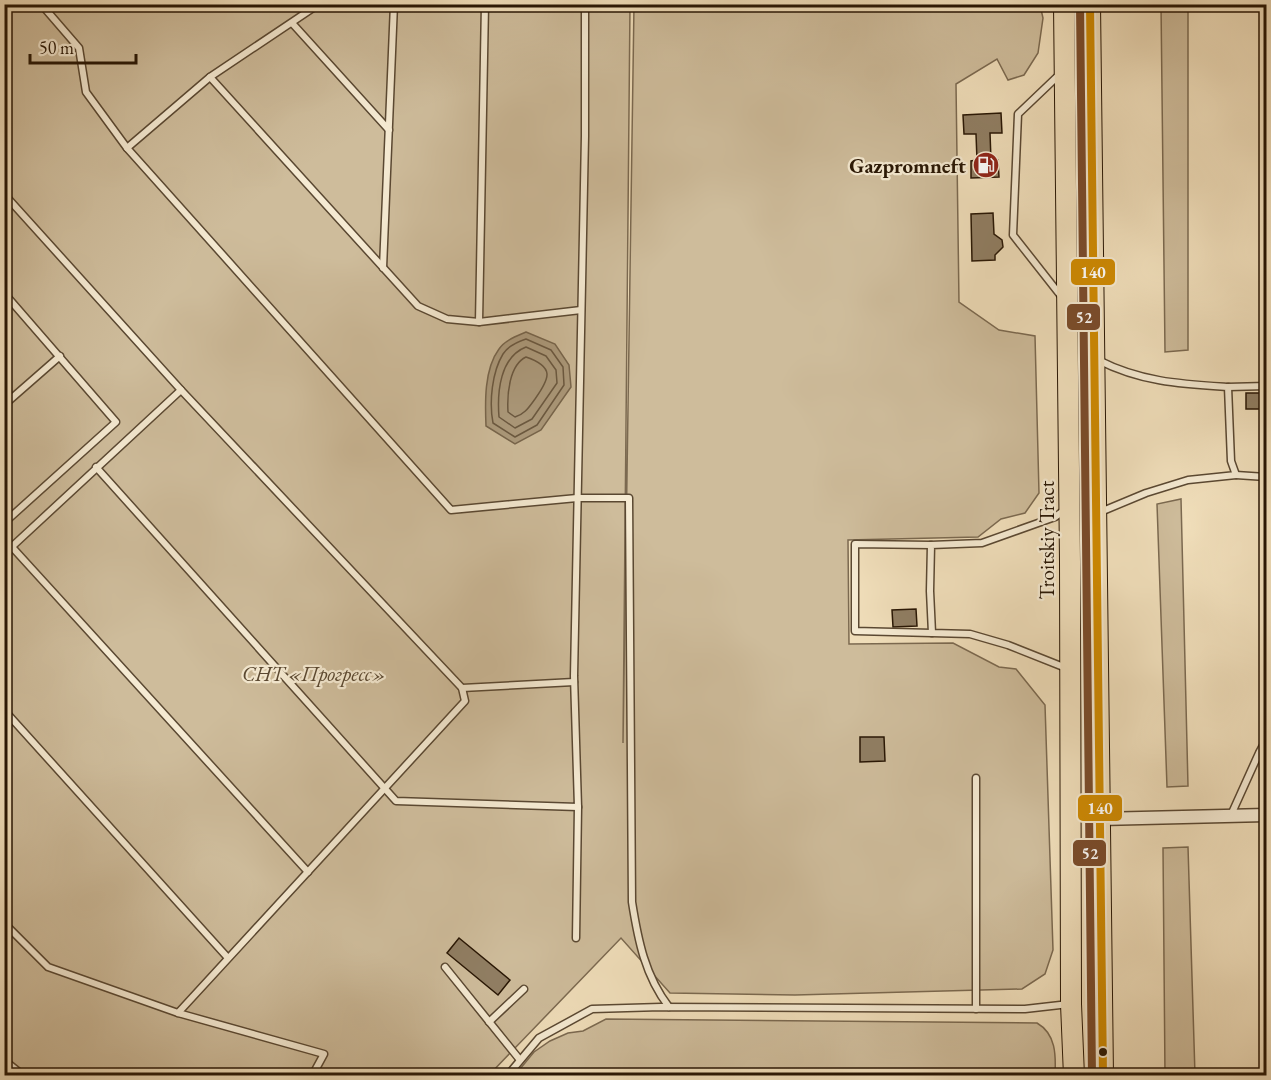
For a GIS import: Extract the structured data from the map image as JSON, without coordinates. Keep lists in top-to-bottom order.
{
  "streets": {
    "main road": ["Troitskiy Tract"]
  },
  "parks": ["СНТ «Прогресс»"],
  "places": {
    "fuel station": ["Gazpromneft"]
  },
  "lines": ["transit line 140", "transit line 52"],
  "scale_bar": "50 m"
}
